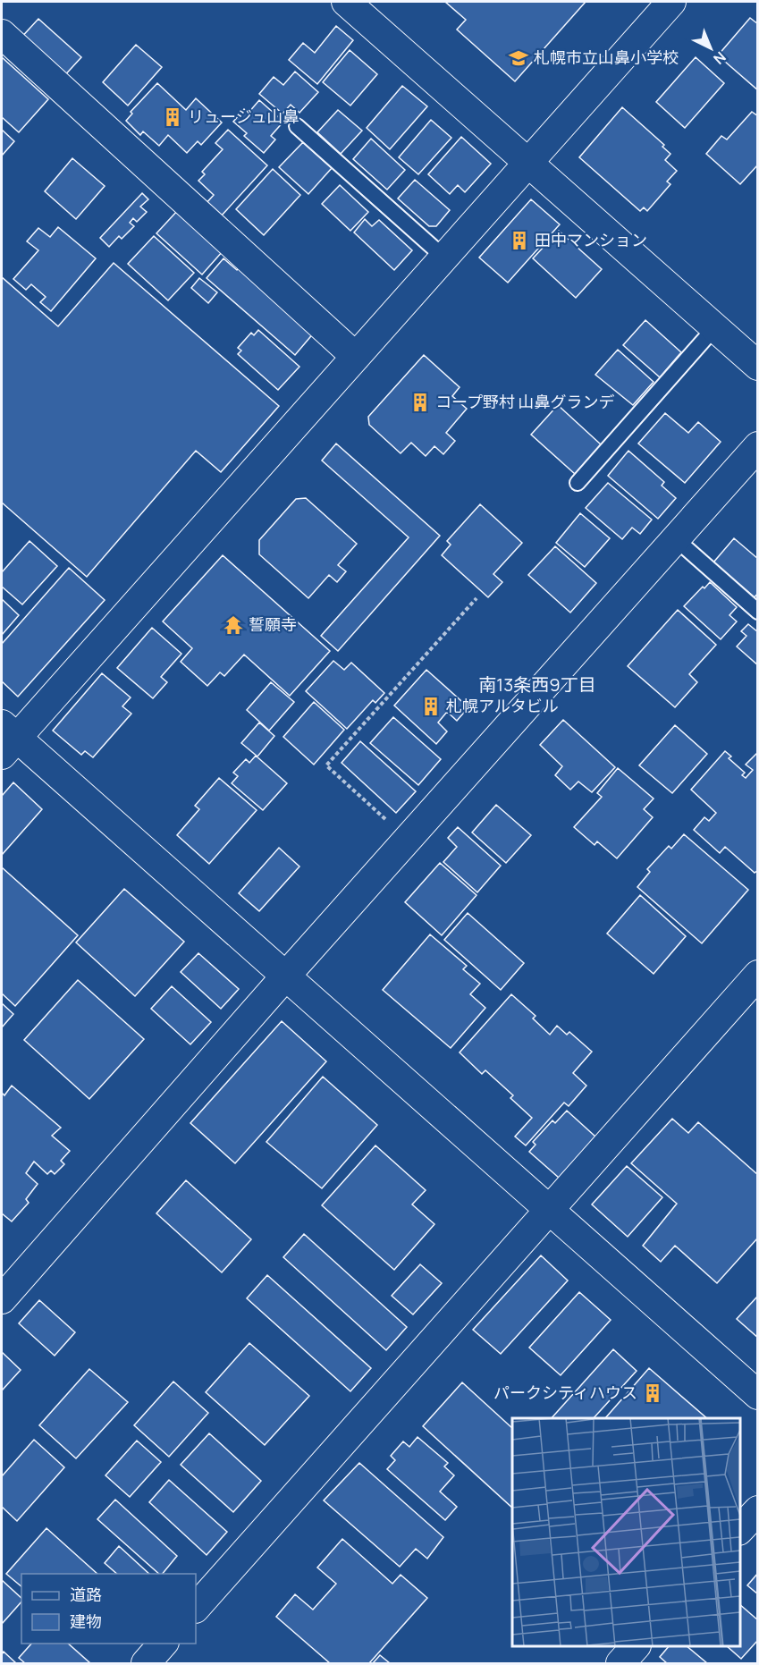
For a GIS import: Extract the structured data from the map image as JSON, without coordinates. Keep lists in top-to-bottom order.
{
  "districts": ["南13条西9丁目"],
  "places": {
    "school or university": ["札幌市立山鼻小学校"],
    "building": [
      "リュージュ山鼻",
      "田中マンション",
      "コープ野村 山鼻グランデ",
      "札幌アルタビル",
      "パークシティハウス"
    ],
    "temple": ["誓願寺"]
  },
  "legend": ["道路", "建物"],
  "north": "bottom right"
}
